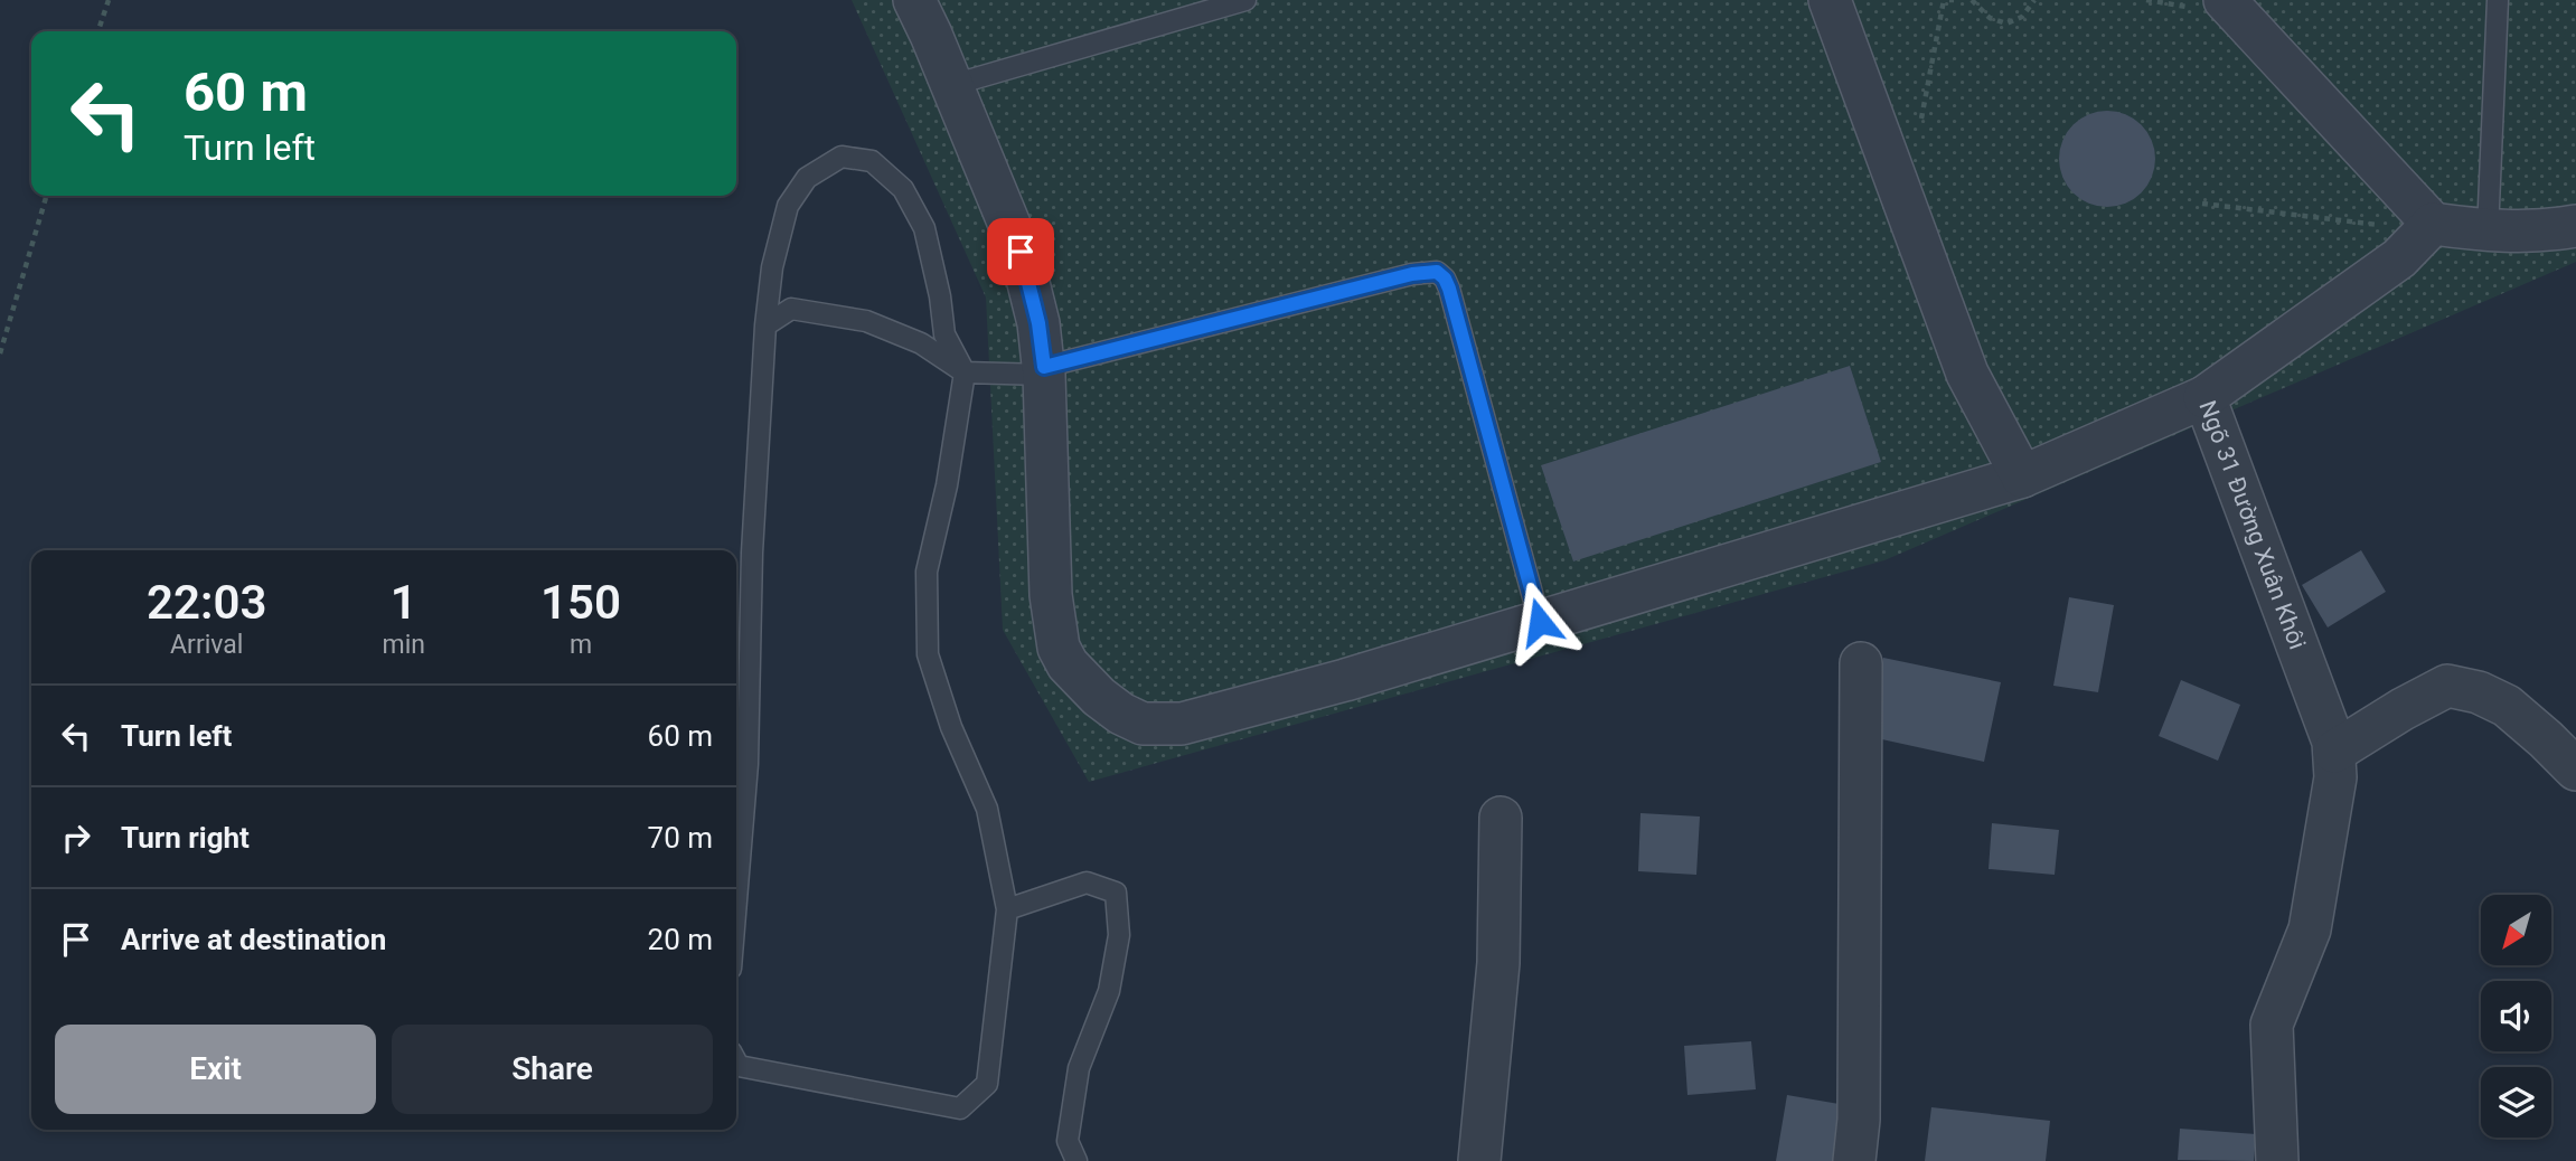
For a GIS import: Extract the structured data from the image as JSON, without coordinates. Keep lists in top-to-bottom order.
{
  "streets": {
    "street": ["Ngõ 31 Đường Xuân Khôi"]
  },
  "north": "bottom left",
  "page": {
    "turn": ["60 m", "Turn left"],
    "eta": [
      "22:03",
      "Arrival",
      "1",
      "min",
      "150",
      "m"
    ],
    "list": [
      {
        "name": "Turn left",
        "value": "60 m"
      },
      {
        "name": "Turn right",
        "value": "70 m"
      },
      {
        "name": "Arrive at destination",
        "value": "20 m"
      }
    ],
    "buttons": ["Exit", "Share"]
  }
}
